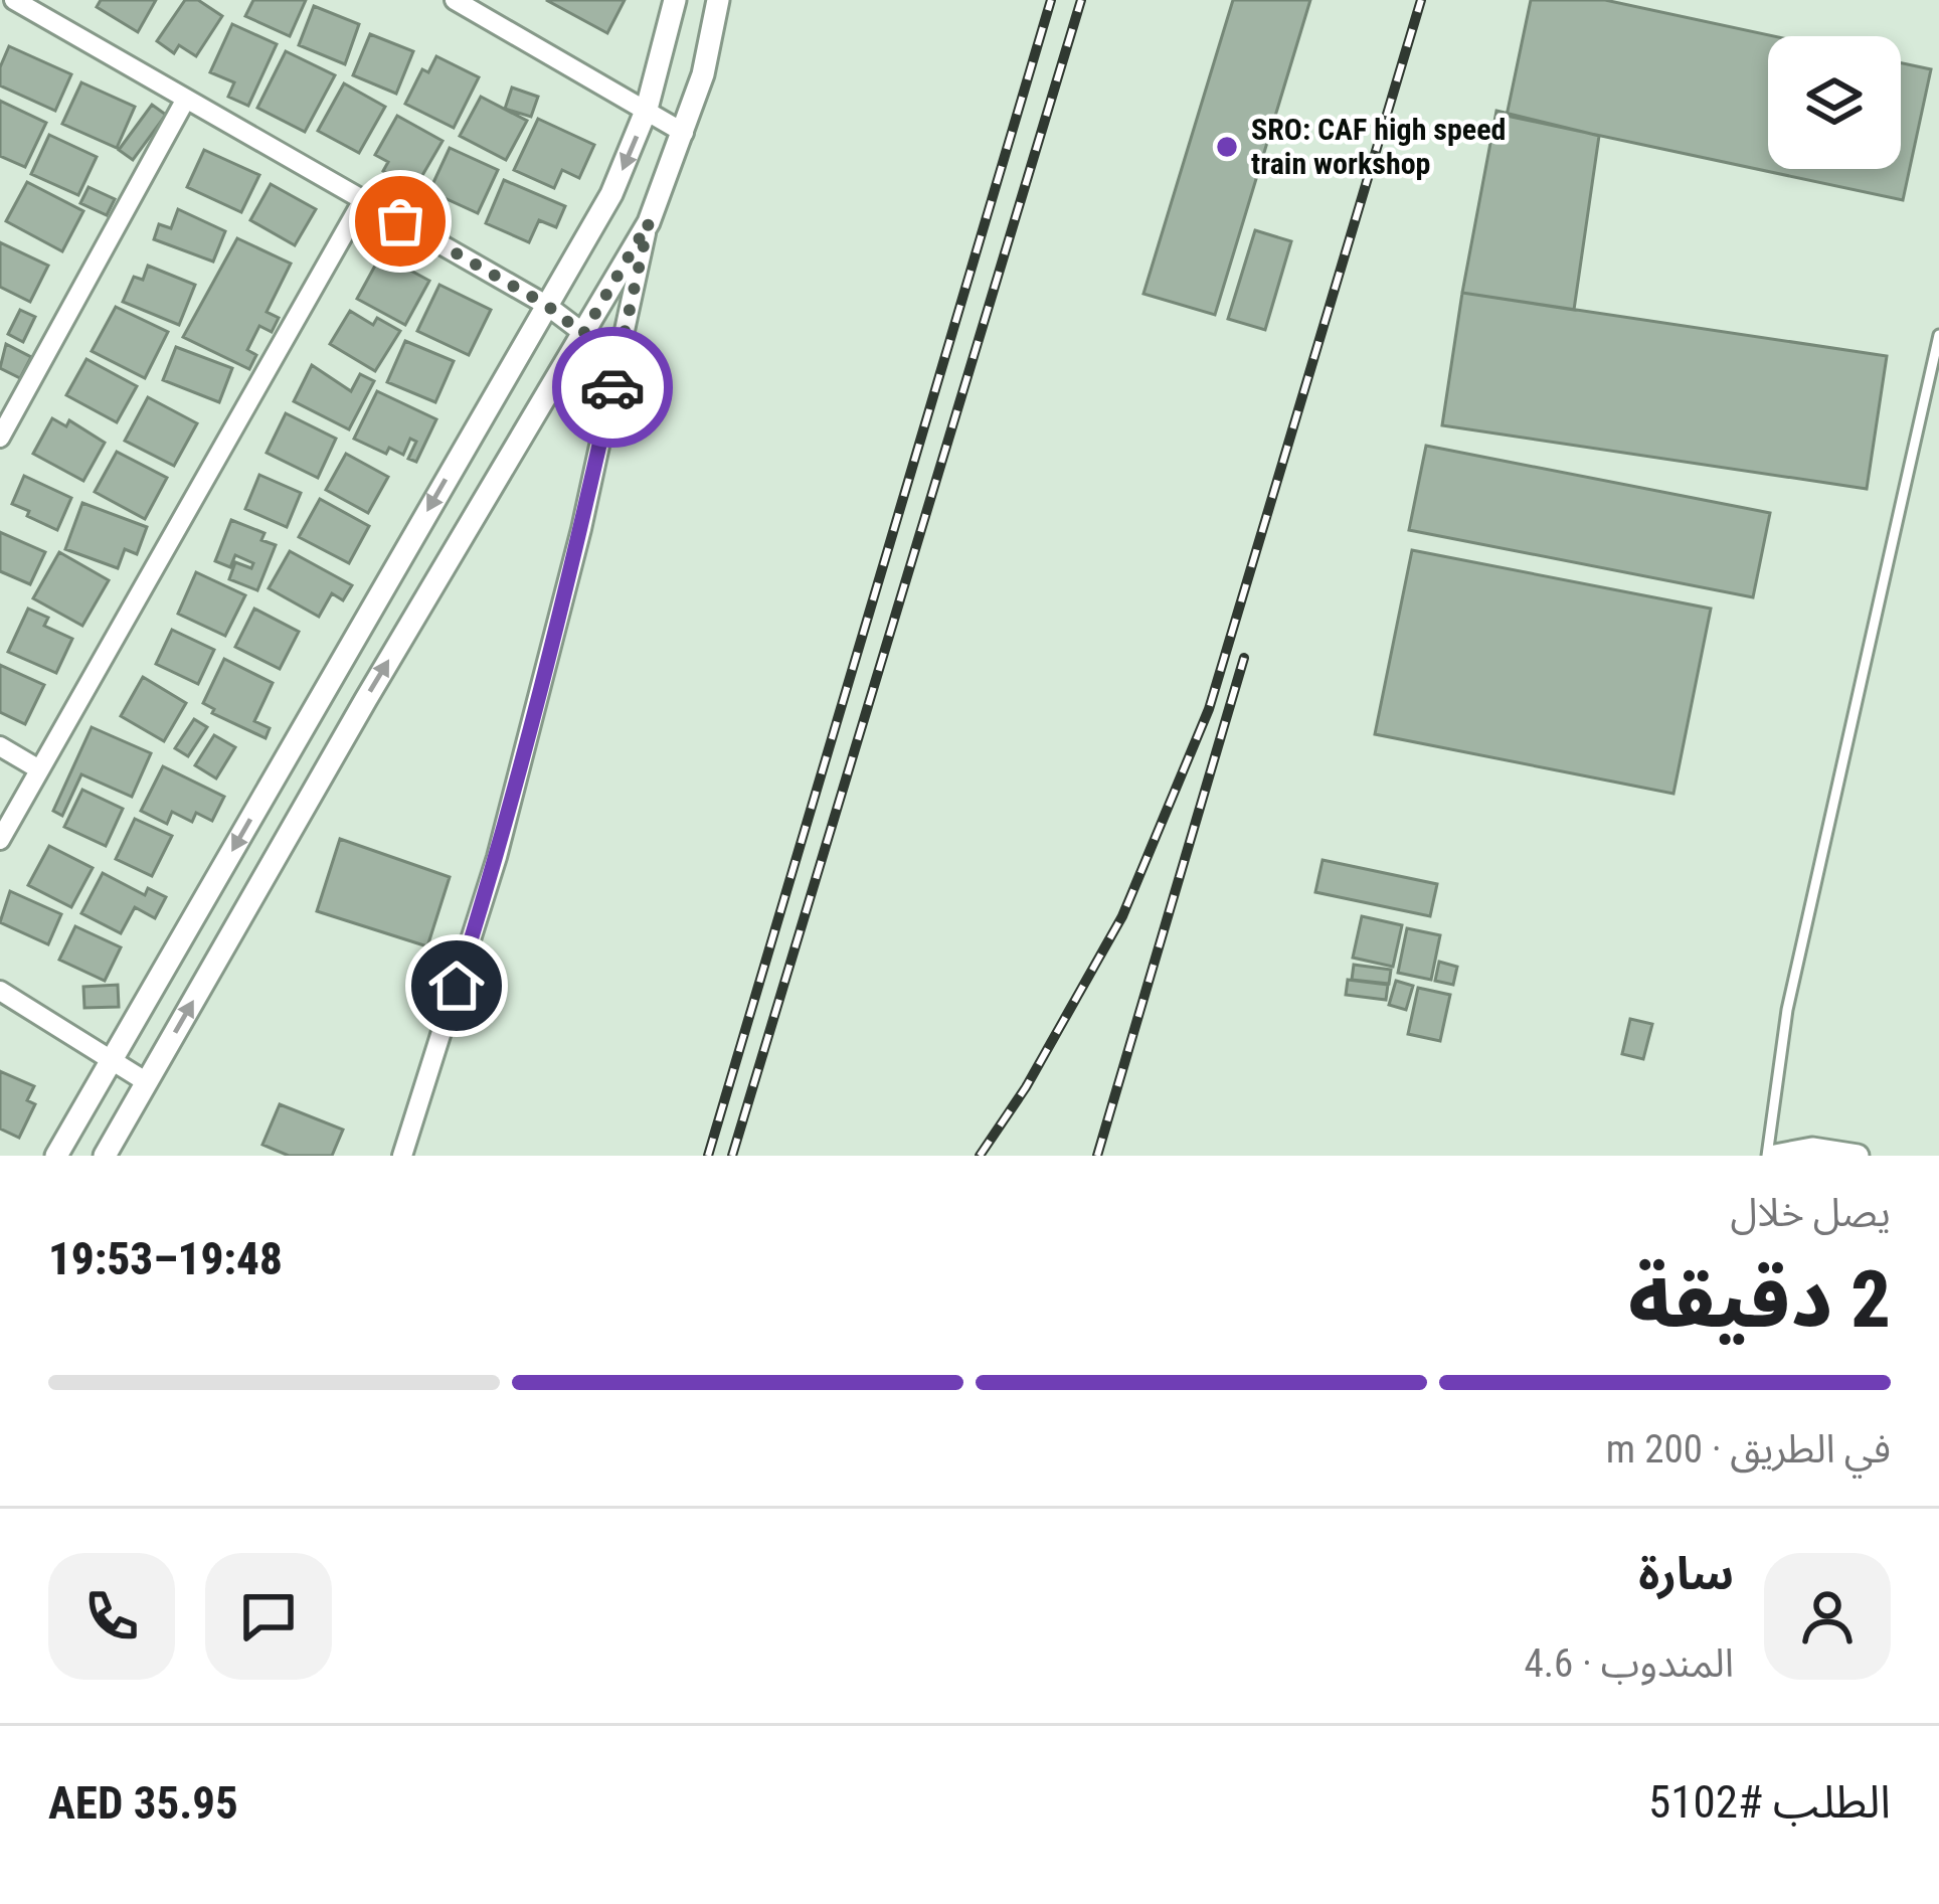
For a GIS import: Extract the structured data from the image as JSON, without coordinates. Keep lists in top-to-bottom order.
{
  "places": ["SRO: CAF high speed train workshop"],
  "page": {
    "heading": ["2 دقيقة", "يصل خلال", "19:48–19:53"],
    "panel": [
      "سارة",
      "المندوب · 4.6",
      "الطلب #5102",
      "AED 35.95"
    ],
    "bar": "في الطريق · 200 m"
  }
}
